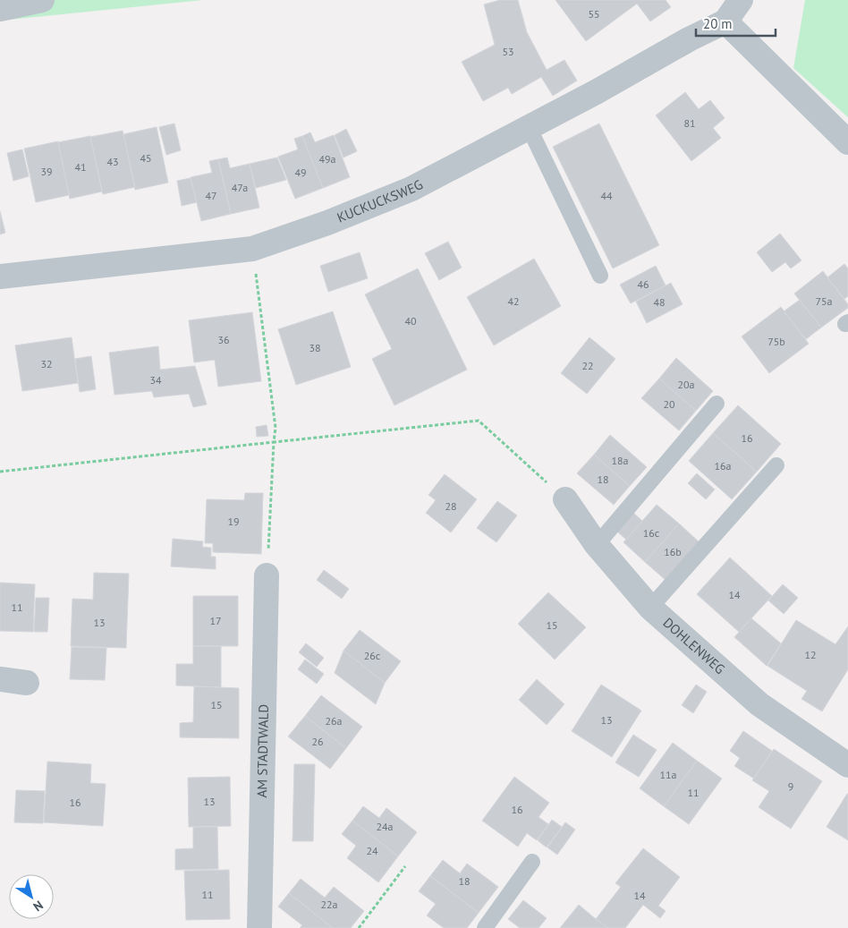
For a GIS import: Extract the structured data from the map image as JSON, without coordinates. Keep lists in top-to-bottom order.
{
  "streets": {
    "street": ["KUCKUCKSWEG", "DOHLENWEG", "AM STADTWALD"]
  },
  "house_numbers": [
    "55",
    "53",
    "81",
    "45",
    "49a",
    "43",
    "41",
    "39",
    "49",
    "47a",
    "47",
    "44",
    "46",
    "42",
    "75a",
    "48",
    "40",
    "36",
    "75b",
    "38",
    "32",
    "22",
    "34",
    "20a",
    "20",
    "16",
    "18a",
    "16a",
    "18",
    "28",
    "19",
    "16c",
    "16b",
    "14",
    "11",
    "17",
    "13",
    "15",
    "12",
    "26c",
    "15",
    "13",
    "26a",
    "26",
    "11a",
    "9",
    "11",
    "13",
    "16",
    "16",
    "24a",
    "24",
    "18",
    "11",
    "14",
    "22a"
  ],
  "scale_bar": "20 m",
  "north": "bottom right"
}
